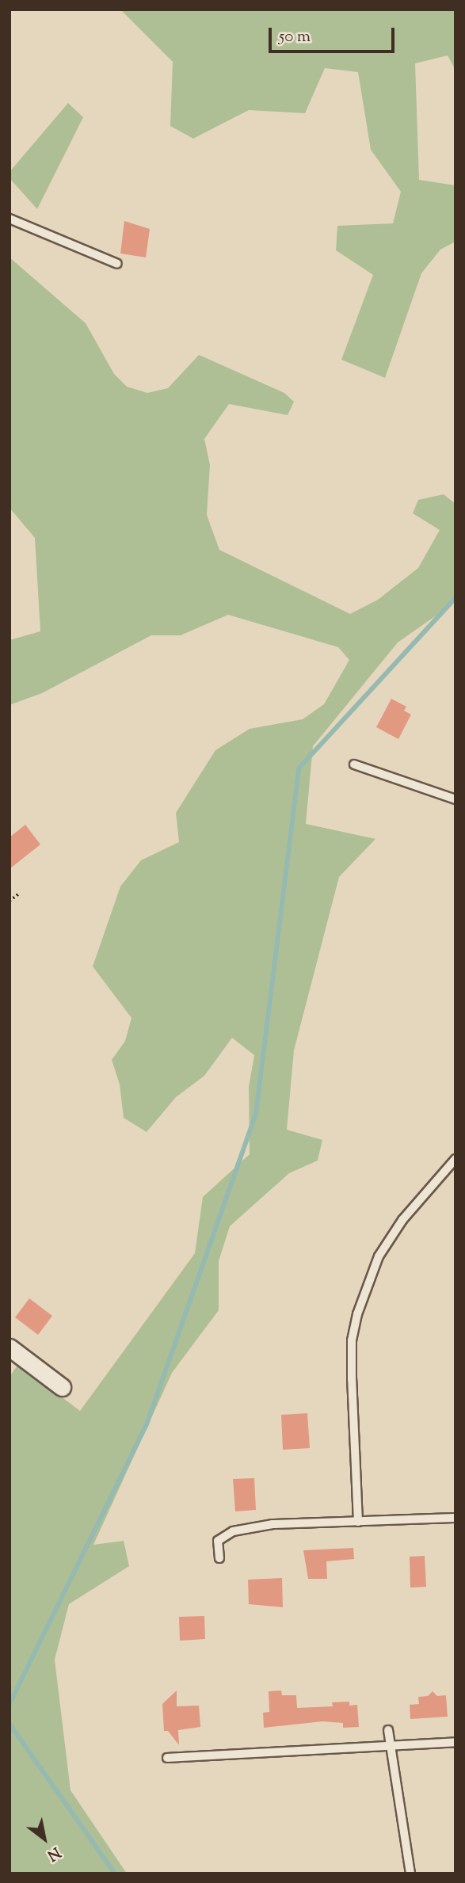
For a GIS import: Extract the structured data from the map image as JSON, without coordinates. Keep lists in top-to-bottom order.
{
  "scale_bar": "50 m",
  "north": "bottom right"
}
